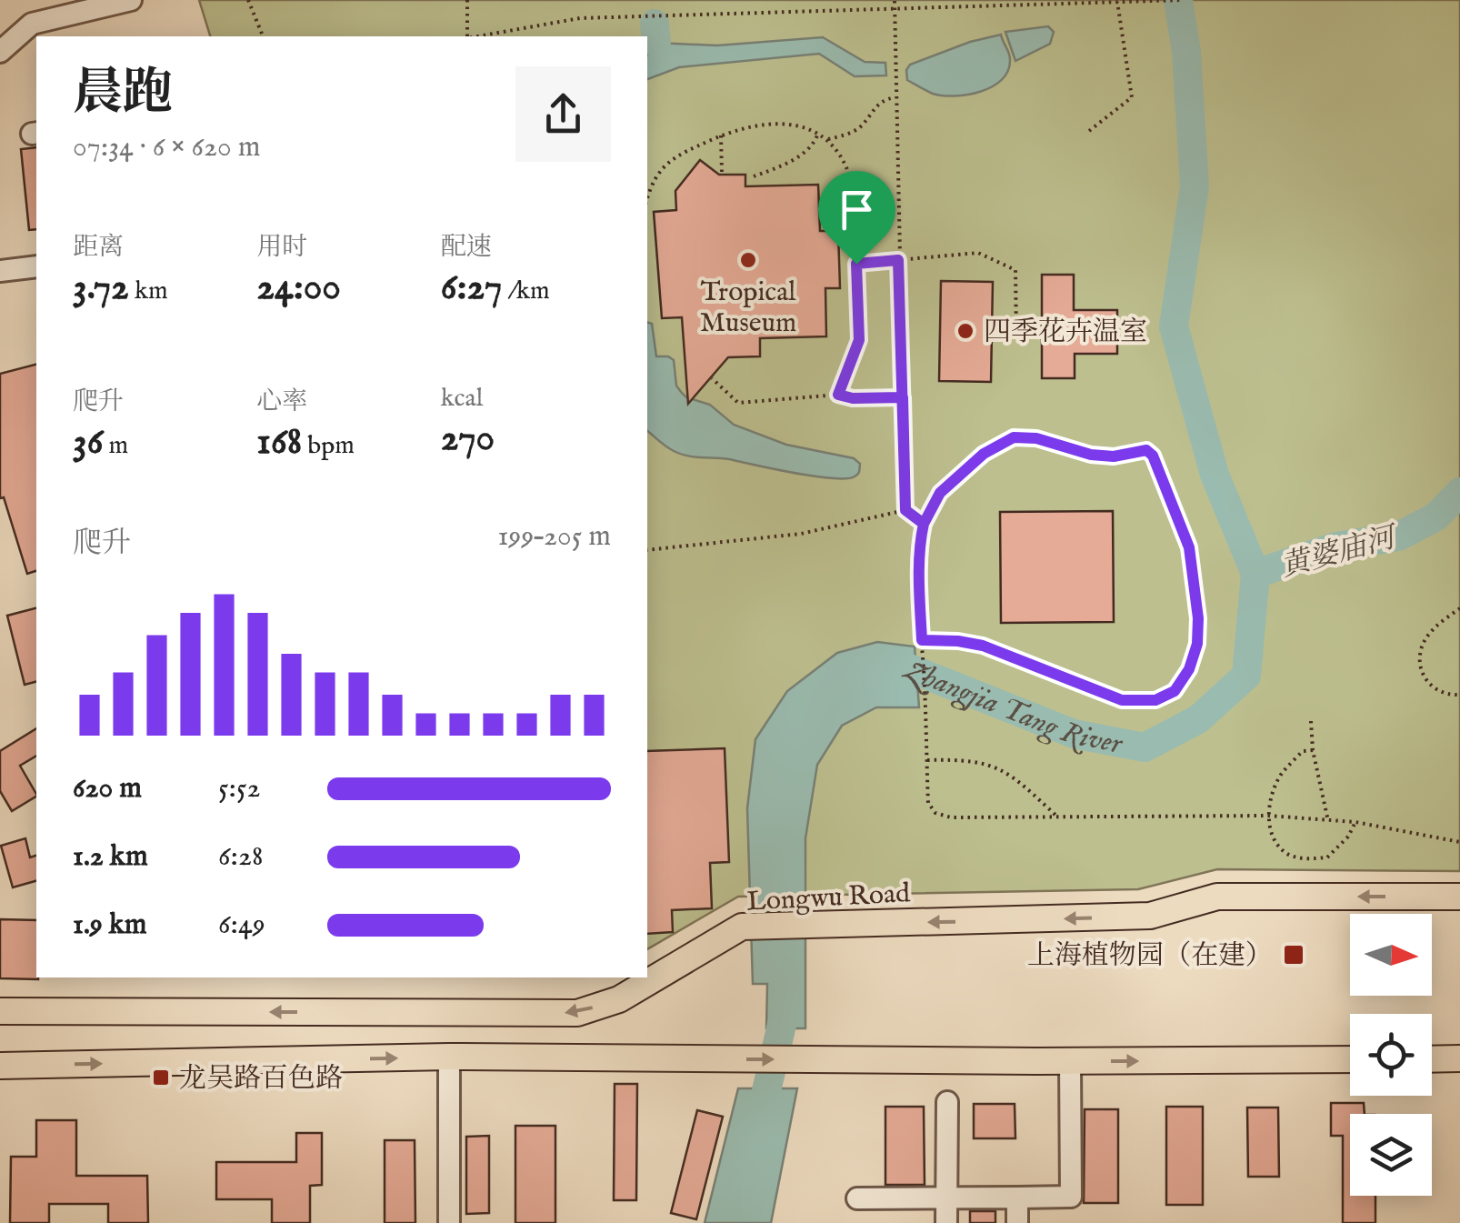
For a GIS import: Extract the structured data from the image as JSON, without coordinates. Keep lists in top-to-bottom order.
{
  "streets": {
    "main road": ["Longwu Road"]
  },
  "water": ["黄婆庙河", "Zhangjia Tang River"],
  "places": {
    "other": ["Tropical Museum", "四季花卉温室"],
    "transit": ["上海植物园（在建）", "龙吴路百色路"]
  },
  "north": "right",
  "page": {
    "heading": ["晨跑", "07:34 · 6 × 620 m"],
    "stats": [
      ["距离", "3.72 km"],
      ["用时", "24:00"],
      ["配速", "6:27 /km"],
      ["爬升", "36 m"],
      ["心率", "168 bpm"],
      ["kcal", "270"]
    ],
    "chart": ["爬升", "199–205 m"],
    "list": [
      {
        "name": "620 m",
        "note": "5:52"
      },
      {
        "name": "1.2 km",
        "note": "6:28"
      },
      {
        "name": "1.9 km",
        "note": "6:49"
      }
    ]
  }
}
